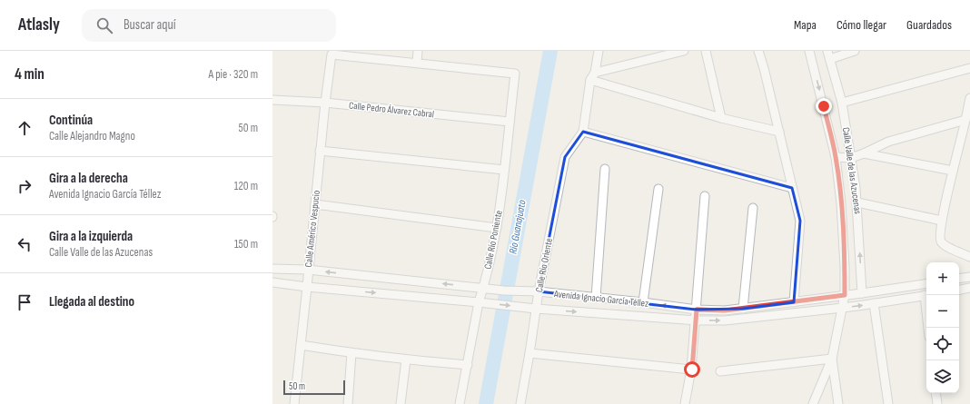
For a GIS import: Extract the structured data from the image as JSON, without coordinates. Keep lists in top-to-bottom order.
{
  "streets": {
    "street": [
      "Calle Pedro Álvarez Cabral",
      "Calle Valle de las Azucenas",
      "Calle Américo Vespucio",
      "Calle Río Poniente",
      "Calle Río Oriente",
      "Avenida Ignacio García Téllez"
    ]
  },
  "crossings": [
    ["Calle Pedro Álvarez Cabral", "Calle Américo Vespucio"],
    ["Calle Pedro Álvarez Cabral", "Calle Río Poniente"],
    ["Calle Valle de las Azucenas", "Avenida Ignacio García Téllez"],
    ["Calle Américo Vespucio", "Calle Río Poniente"],
    ["Calle Américo Vespucio", "Avenida Ignacio García Téllez"],
    ["Calle Río Poniente", "Avenida Ignacio García Téllez"],
    ["Calle Río Oriente", "Avenida Ignacio García Téllez"]
  ],
  "water": ["Río Guanajuato"],
  "scale_bar": "50 m",
  "page": {
    "header": "Atlasly",
    "search": "Buscar aquí",
    "nav": ["Mapa", "Cómo llegar", "Guardados"],
    "heading": ["4 min", "A pie · 320 m"],
    "list": [
      ["Continúa", "Calle Alejandro Magno", "50 m"],
      ["Gira a la derecha", "Avenida Ignacio García Téllez", "120 m"],
      ["Gira a la izquierda", "Calle Valle de las Azucenas", "150 m"],
      "Llegada al destino"
    ],
    "map_buttons": ["+", "−"],
    "scale": "50 m"
  }
}
